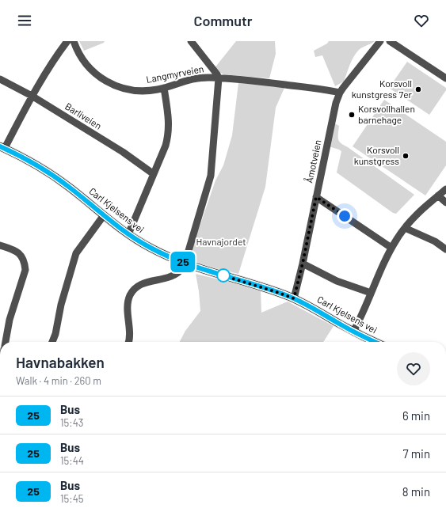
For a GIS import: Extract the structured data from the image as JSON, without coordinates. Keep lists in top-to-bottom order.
{
  "streets": {
    "main road": ["Carl Kjelsens vei"],
    "street": ["Langmyrveien", "Barliveien", "Åmotveien"]
  },
  "crossings": [
    ["Langmyrveien", "Åmotveien"],
    ["Åmotveien", "Carl Kjelsens vei"]
  ],
  "parks": ["Havnajordet"],
  "places": ["Korsvoll kunstgress 7er", "Korsvollhallen barnehage", "Korsvoll kunstgress"],
  "lines": ["bus line 25"],
  "page": {
    "header": "Commutr",
    "on_map": "25",
    "heading": ["Havnabakken", "Walk · 4 min · 260 m"],
    "list": [
      {
        "mark": "25",
        "name": "Bus",
        "note": "15:43",
        "value": "6 min"
      },
      {
        "mark": "25",
        "name": "Bus",
        "note": "15:44",
        "value": "7 min"
      },
      {
        "mark": "25",
        "name": "Bus",
        "note": "15:45",
        "value": "8 min"
      }
    ]
  }
}
